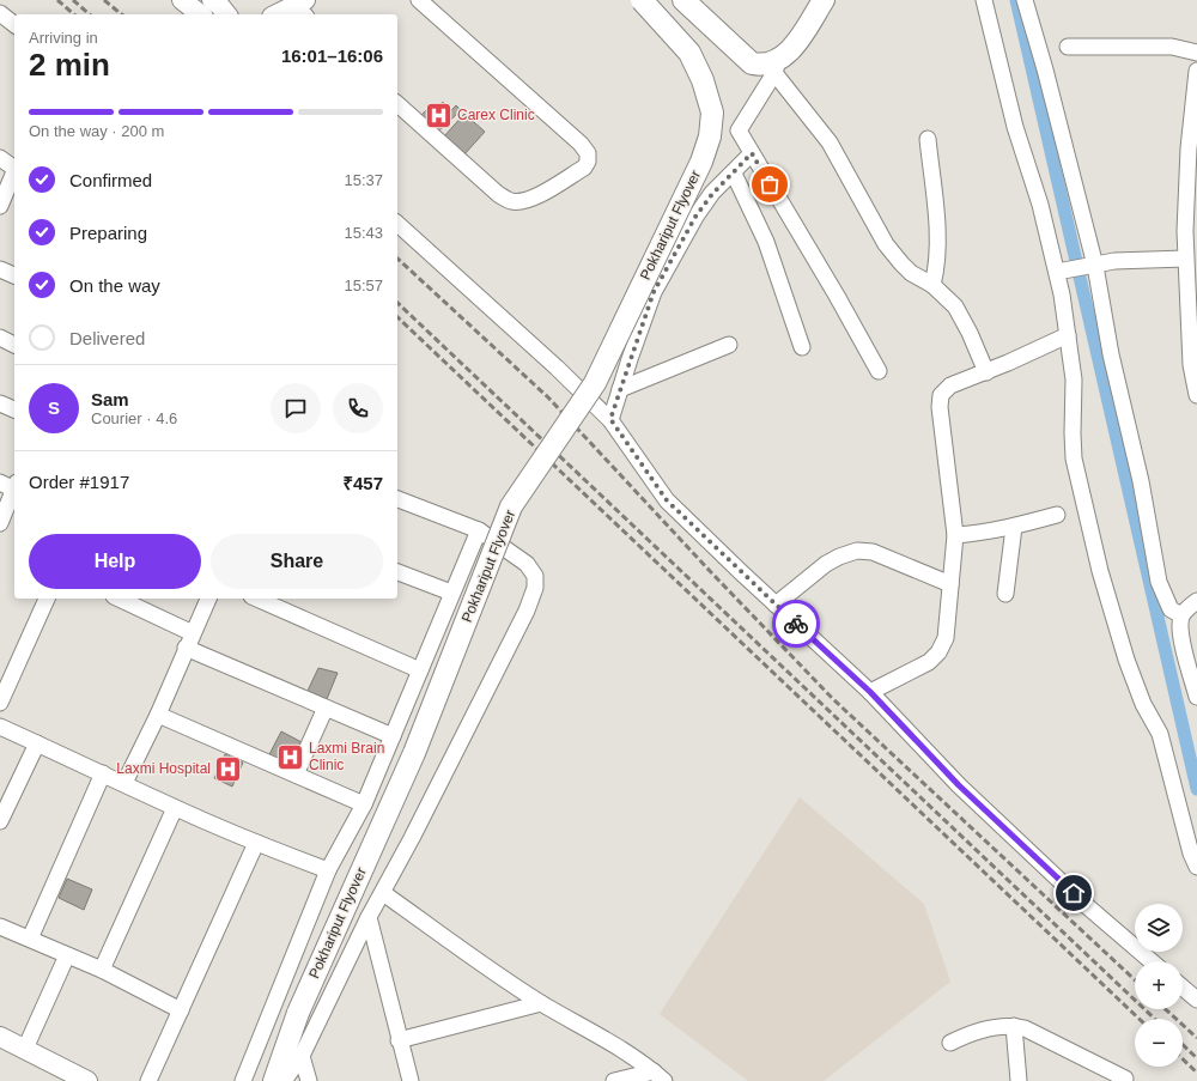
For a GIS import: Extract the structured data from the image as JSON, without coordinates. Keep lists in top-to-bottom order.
{
  "streets": {
    "main road": ["Pokhariput Flyover"]
  },
  "places": {
    "hospital": ["Carex Clinic", "Laxmi Brain Clinic", "Laxmi Hospital"]
  },
  "page": {
    "heading": ["2 min", "Arriving in", "16:01–16:06"],
    "panel": [
      "Sam",
      "Courier · 4.6",
      "Order #1917",
      "₹457"
    ],
    "bar": "On the way · 200 m",
    "list": [
      ["Confirmed", "15:37"],
      ["Preparing", "15:43"],
      ["On the way", "15:57"],
      "Delivered"
    ],
    "round": "S",
    "buttons": ["Help", "Share"],
    "map_buttons": ["+", "−"]
  }
}
